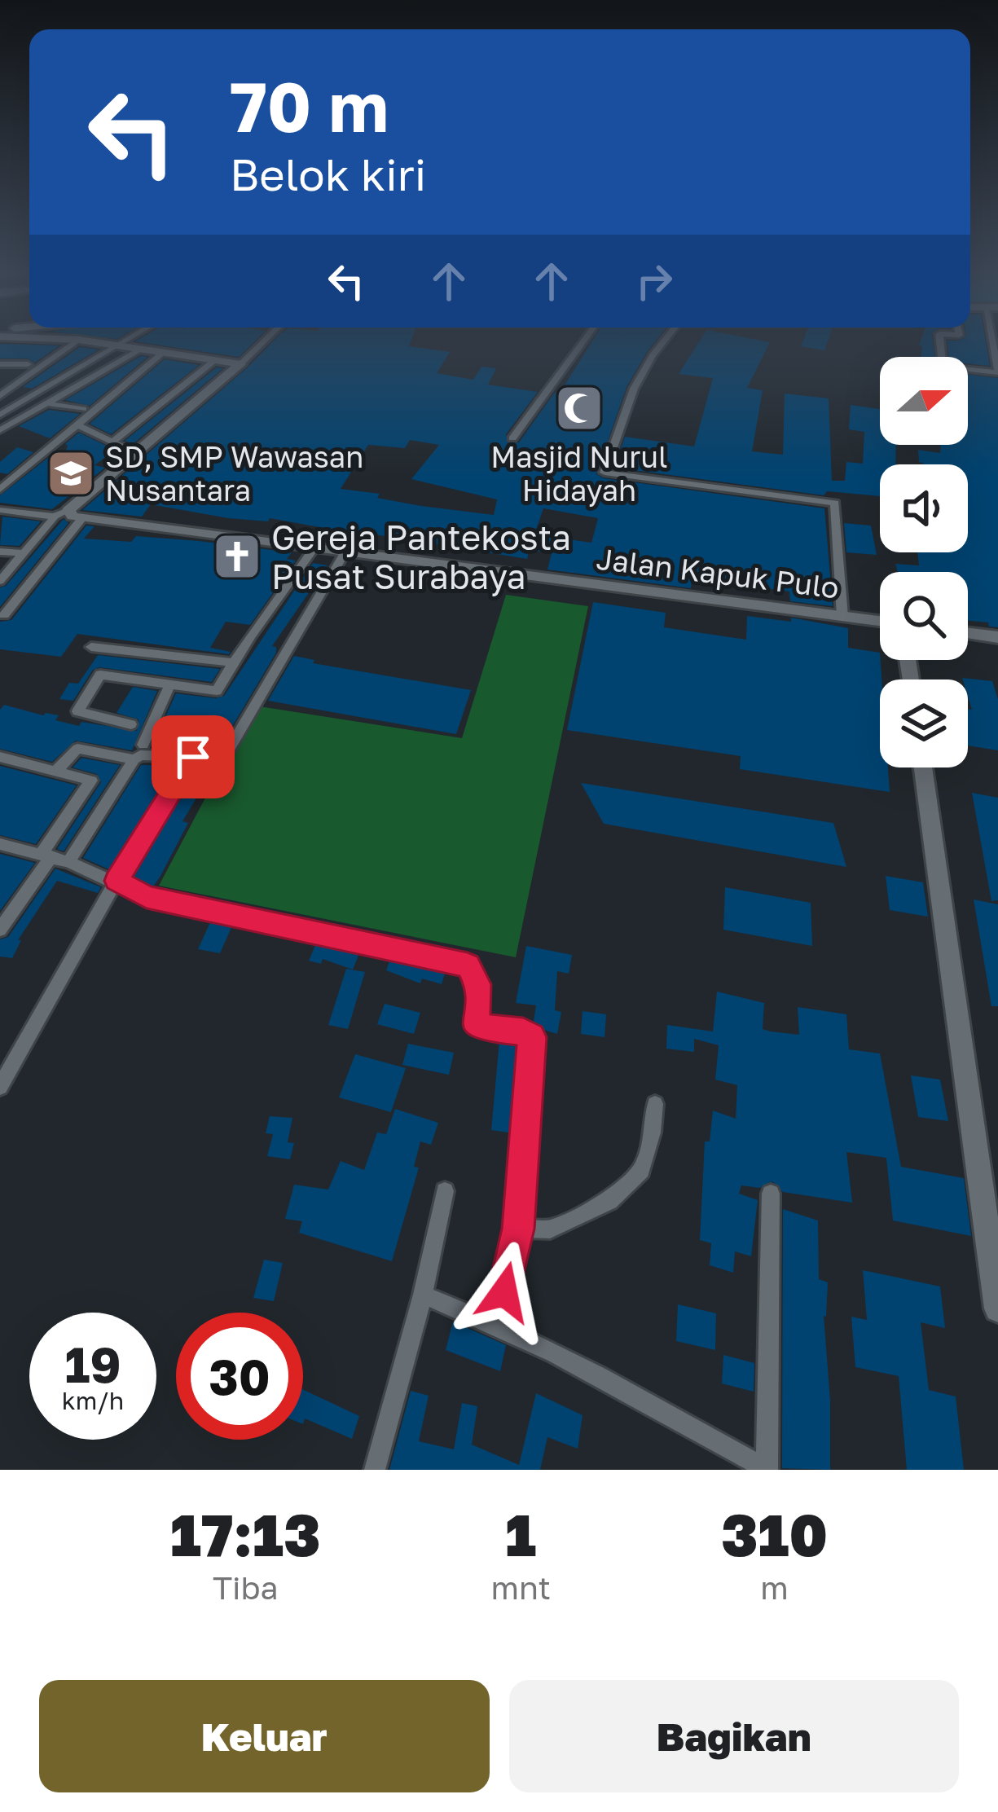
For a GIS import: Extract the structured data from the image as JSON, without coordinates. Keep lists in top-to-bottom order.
{
  "streets": {
    "street": ["Jalan Kapuk Pulo"]
  },
  "places": {
    "mosque": ["Masjid Nurul Hidayah"],
    "school or university": ["SD, SMP Wawasan Nusantara"],
    "church": ["Gereja Pantekosta Pusat Surabaya"]
  },
  "north": "right",
  "page": {
    "turn": ["70 m", "Belok kiri"],
    "speed": "19 km/h",
    "limit": "30",
    "eta": [
      "17:13",
      "Tiba",
      "1",
      "mnt",
      "310",
      "m"
    ],
    "buttons": ["Keluar", "Bagikan"]
  }
}
